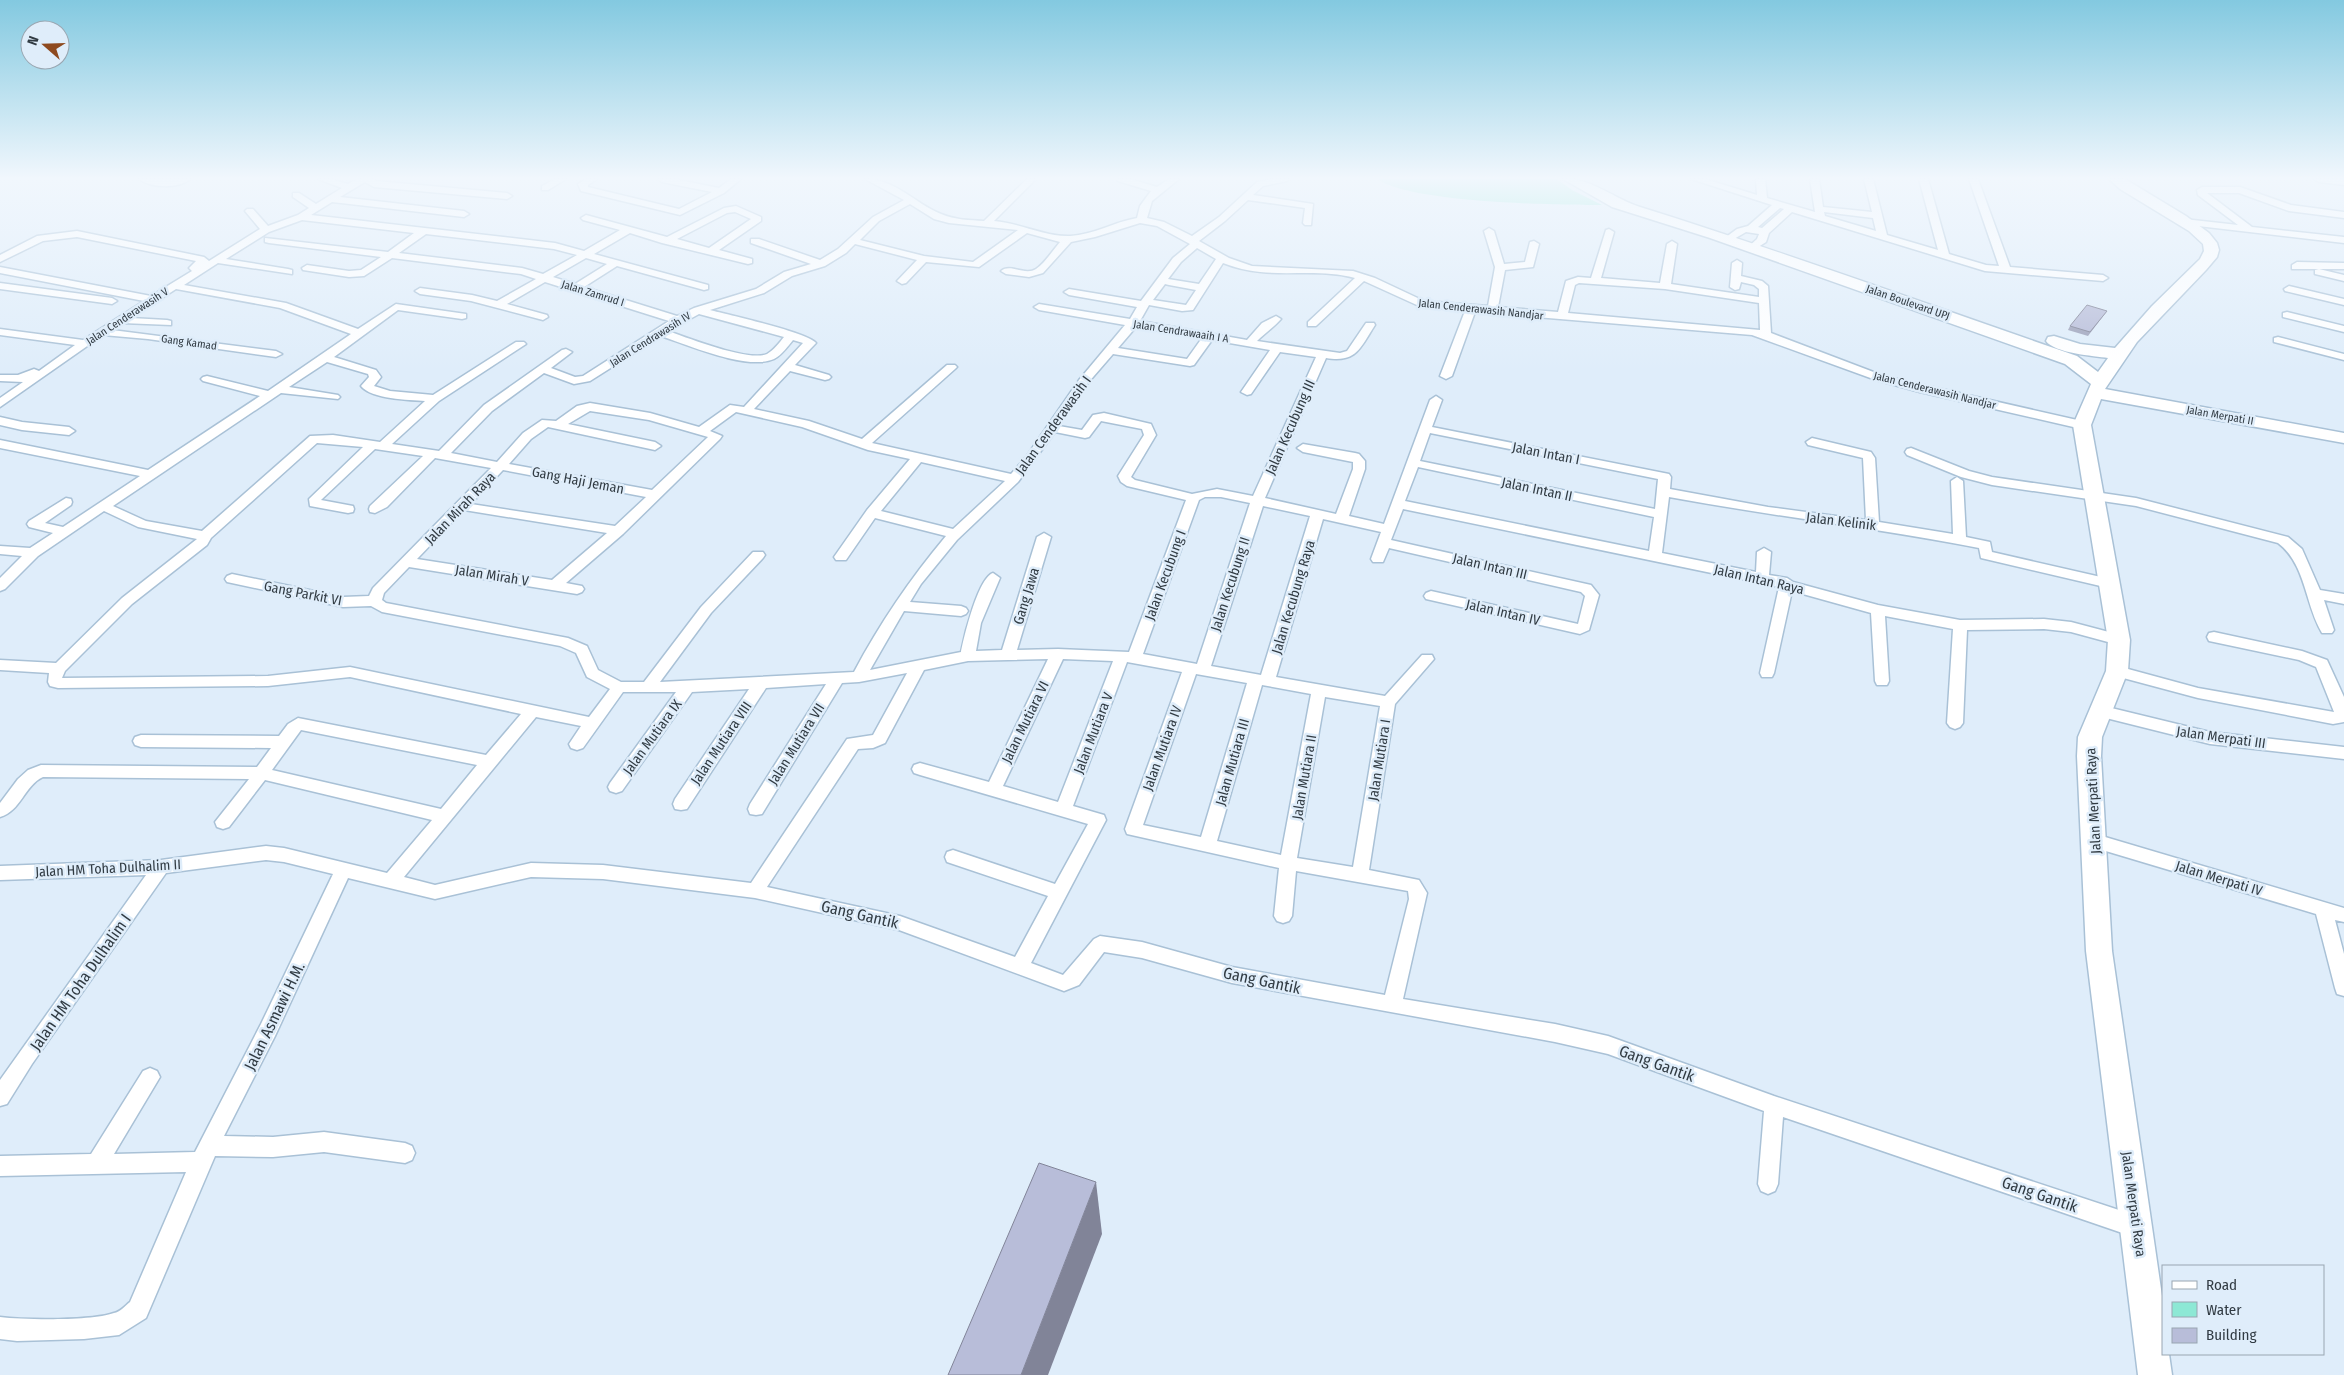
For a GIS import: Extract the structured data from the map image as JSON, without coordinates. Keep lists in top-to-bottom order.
{
  "streets": {
    "main road": ["Jalan Boulevard UPJ", "Jalan Merpati II", "Jalan Merpati Raya"],
    "street": [
      "Jalan Zamrud I",
      "Jalan Cenderawasih Nandjar",
      "Jalan Cenderawasih V",
      "Jalan Cendrawaaih I A",
      "Jalan Cendrawasih IV",
      "Gang Kamad",
      "Jalan Cenderawasih I",
      "Jalan Kecubung III",
      "Jalan Intan I",
      "Gang Haji Jeman",
      "Jalan Intan II",
      "Jalan Mirah Raya",
      "Jalan Kelinik",
      "Jalan Intan III",
      "Jalan Mirah V",
      "Jalan Kecubung I",
      "Jalan Intan Raya",
      "Jalan Kecubung II",
      "Gang Parkit VI",
      "Gang Jawa",
      "Jalan Kecubung Raya",
      "Jalan Intan IV",
      "Jalan Mutiara VI",
      "Jalan Mutiara V",
      "Jalan Mutiara IX",
      "Jalan Merpati III",
      "Jalan Mutiara VIII",
      "Jalan Mutiara VII",
      "Jalan Mutiara IV",
      "Jalan Mutiara I",
      "Jalan Mutiara III",
      "Jalan Mutiara II",
      "Jalan HM Toha Dulhalim II",
      "Jalan Merpati IV",
      "Gang Gantik",
      "Jalan HM Toha Dulhalim I",
      "Jalan Asmawi H.M."
    ]
  },
  "crossings": [
    ["Jalan Zamrud I", "Jalan Cendrawasih IV"],
    ["Jalan Boulevard UPJ", "Jalan Merpati II"],
    ["Jalan Cenderawasih Nandjar", "Jalan Merpati Raya"],
    ["Jalan Cenderawasih V", "Gang Kamad"],
    ["Jalan Cendrawaaih I A", "Jalan Cenderawasih I"],
    ["Jalan Cendrawaaih I A", "Jalan Kecubung III"],
    ["Jalan Kecubung III", "Jalan Kecubung II"],
    ["Jalan Intan I", "Jalan Kelinik"],
    ["Gang Haji Jeman", "Jalan Mirah Raya"],
    ["Jalan Mirah Raya", "Jalan Mirah V"],
    ["Jalan Mirah Raya", "Gang Parkit VI"],
    ["Jalan Kelinik", "Jalan Merpati Raya"],
    ["Jalan Intan III", "Jalan Intan IV"],
    ["Jalan Kecubung I", "Jalan Mutiara V"],
    ["Jalan Intan Raya", "Jalan Merpati Raya"],
    ["Jalan Kecubung II", "Jalan Mutiara IV"],
    ["Jalan Kecubung Raya", "Jalan Mutiara III"],
    ["Jalan Merpati III", "Jalan Merpati Raya"],
    ["Jalan Mutiara IV", "Jalan Mutiara III"],
    ["Jalan Merpati Raya", "Jalan Merpati IV"],
    ["Jalan Merpati Raya", "Gang Gantik"],
    ["Jalan HM Toha Dulhalim II", "Gang Gantik"],
    ["Jalan HM Toha Dulhalim II", "Jalan HM Toha Dulhalim I"],
    ["Jalan HM Toha Dulhalim II", "Jalan Asmawi H.M."],
    ["Gang Gantik", "Jalan Asmawi H.M."]
  ],
  "legend": ["Road", "Water", "Building"],
  "north": "left"
}
